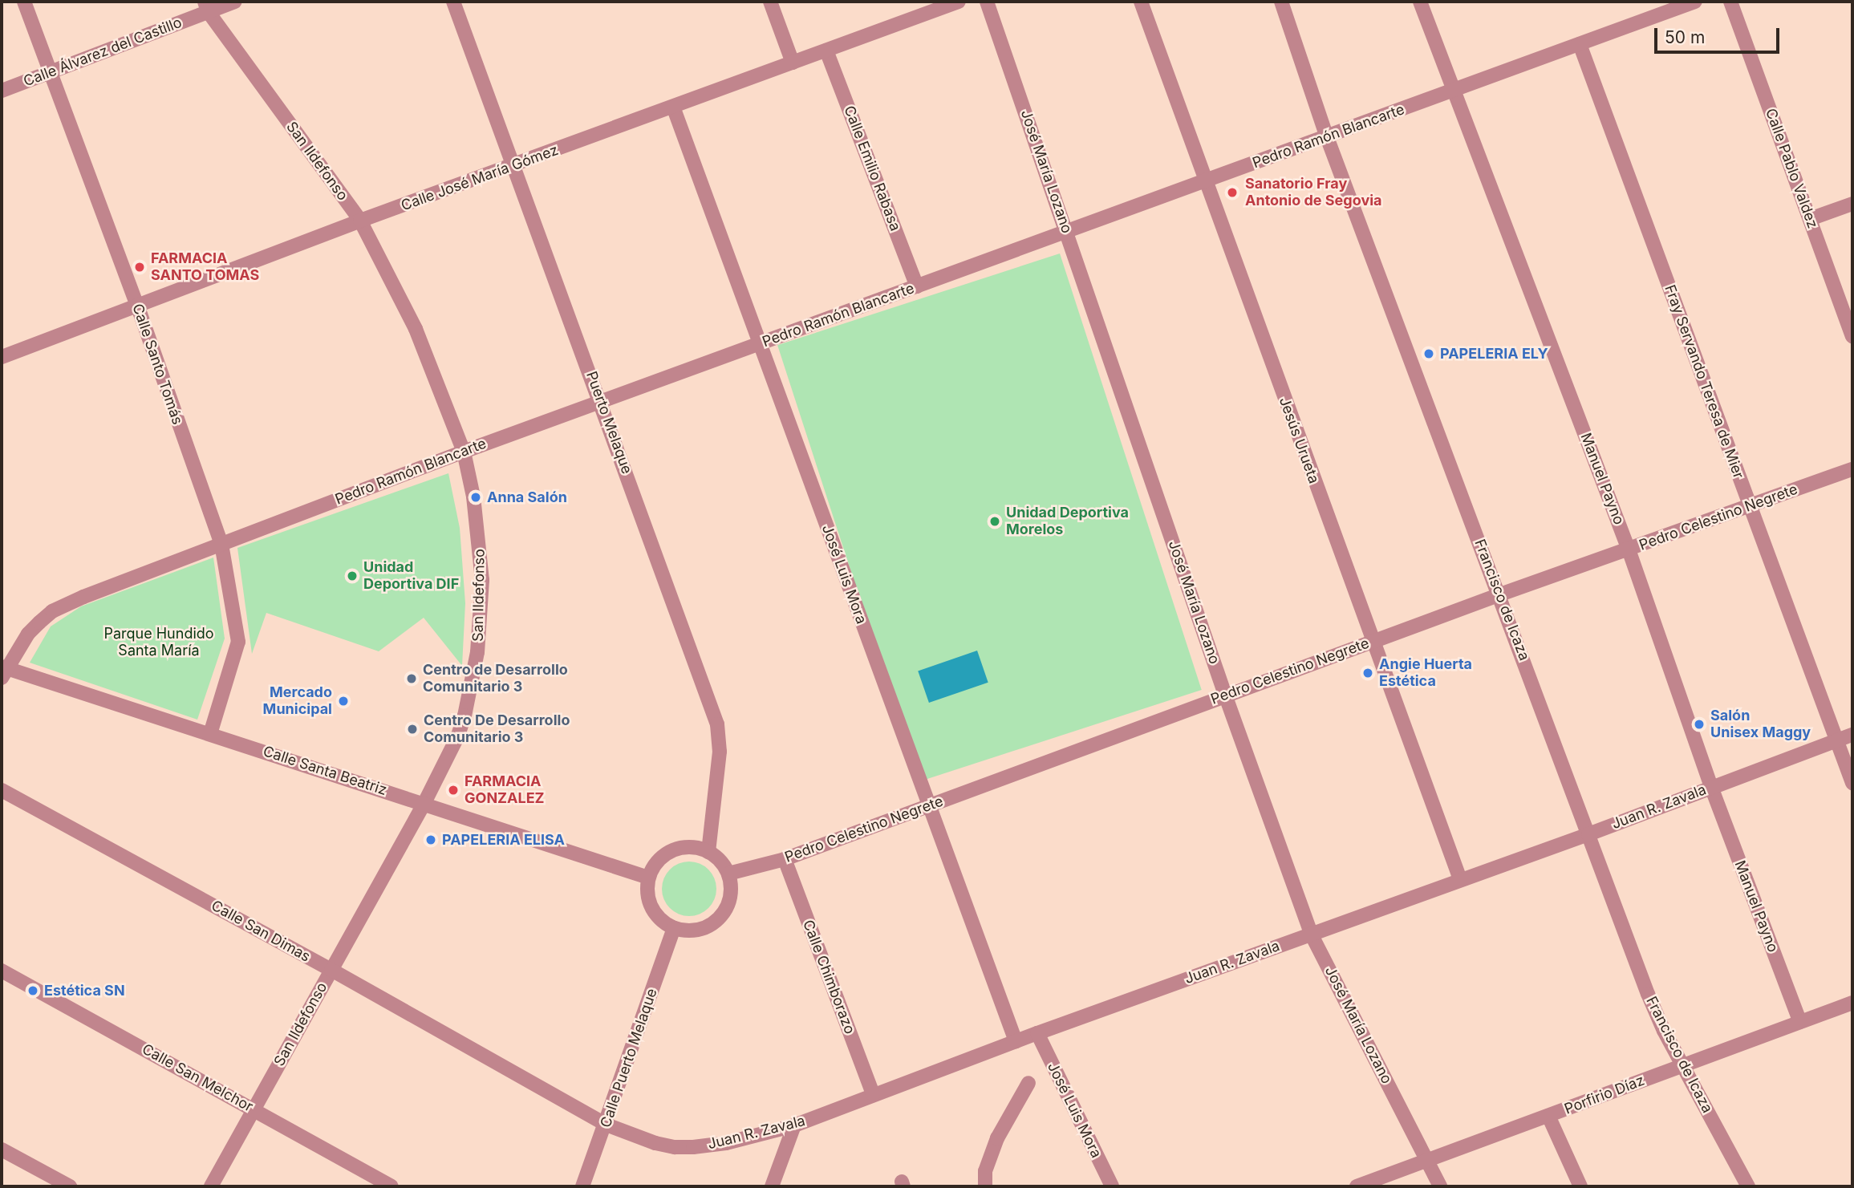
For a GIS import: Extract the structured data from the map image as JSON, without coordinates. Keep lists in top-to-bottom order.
{
  "streets": {
    "street": [
      "Calle Álvarez del Castillo",
      "Pedro Ramón Blancarte",
      "San Ildefonso",
      "Calle Emilio Rabasa",
      "Calle Pablo Valdez",
      "José María Lozano",
      "Calle José María Gómez",
      "Calle Santo Tomás",
      "Fray Servando Teresa de Mier",
      "Puerto Melaque",
      "Jesús Urueta",
      "Manuel Payno",
      "Pedro Celestino Negrete",
      "José Luis Mora",
      "Francisco de Icaza",
      "Calle Santa Beatriz",
      "Juan R. Zavala",
      "Calle San Dimas",
      "Calle Chimborazo",
      "Calle Puerto Melaque",
      "Calle San Melchor",
      "Porfirio Díaz"
    ]
  },
  "crossings": [
    ["Calle Álvarez del Castillo", "San Ildefonso"],
    ["Calle Álvarez del Castillo", "Calle Santo Tomás"],
    ["Pedro Ramón Blancarte", "San Ildefonso"],
    ["Pedro Ramón Blancarte", "Calle Emilio Rabasa"],
    ["Pedro Ramón Blancarte", "José María Lozano"],
    ["Pedro Ramón Blancarte", "Calle Santo Tomás"],
    ["Pedro Ramón Blancarte", "Fray Servando Teresa de Mier"],
    ["Pedro Ramón Blancarte", "Puerto Melaque"],
    ["Pedro Ramón Blancarte", "Jesús Urueta"],
    ["Pedro Ramón Blancarte", "Manuel Payno"],
    ["Pedro Ramón Blancarte", "José Luis Mora"],
    ["Pedro Ramón Blancarte", "Francisco de Icaza"],
    ["Pedro Ramón Blancarte", "Calle Santa Beatriz"],
    ["San Ildefonso", "Calle José María Gómez"],
    ["San Ildefonso", "Calle Santa Beatriz"],
    ["San Ildefonso", "Calle San Dimas"],
    ["San Ildefonso", "Calle San Melchor"],
    ["Calle Emilio Rabasa", "Calle José María Gómez"],
    ["José María Lozano", "Pedro Celestino Negrete"],
    ["José María Lozano", "Juan R. Zavala"],
    ["José María Lozano", "Porfirio Díaz"],
    ["Calle José María Gómez", "Calle Santo Tomás"],
    ["Calle José María Gómez", "Puerto Melaque"],
    ["Calle José María Gómez", "José Luis Mora"],
    ["Calle Santo Tomás", "Calle Santa Beatriz"],
    ["Fray Servando Teresa de Mier", "Pedro Celestino Negrete"],
    ["Fray Servando Teresa de Mier", "Juan R. Zavala"],
    ["Puerto Melaque", "Pedro Celestino Negrete"],
    ["Puerto Melaque", "Calle Santa Beatriz"],
    ["Puerto Melaque", "Calle Puerto Melaque"],
    ["Jesús Urueta", "Pedro Celestino Negrete"],
    ["Jesús Urueta", "Juan R. Zavala"],
    ["Manuel Payno", "Pedro Celestino Negrete"],
    ["Manuel Payno", "Juan R. Zavala"],
    ["Manuel Payno", "Porfirio Díaz"],
    ["Pedro Celestino Negrete", "José Luis Mora"],
    ["Pedro Celestino Negrete", "Francisco de Icaza"],
    ["Pedro Celestino Negrete", "Calle Santa Beatriz"],
    ["Pedro Celestino Negrete", "Calle Chimborazo"],
    ["Pedro Celestino Negrete", "Calle Puerto Melaque"],
    ["José Luis Mora", "Juan R. Zavala"],
    ["Francisco de Icaza", "Juan R. Zavala"],
    ["Francisco de Icaza", "Porfirio Díaz"],
    ["Calle Santa Beatriz", "Calle Puerto Melaque"],
    ["Juan R. Zavala", "Calle San Dimas"],
    ["Juan R. Zavala", "Calle Chimborazo"],
    ["Juan R. Zavala", "Calle Puerto Melaque"],
    ["Calle San Dimas", "Calle Puerto Melaque"]
  ],
  "parks": ["Parque Hundido Santa María"],
  "places": [
    "Sanatorio Fray Antonio de Segovia",
    "FARMACIA SANTO TOMAS",
    "PAPELERIA ELY",
    "Anna Salón",
    "Unidad Deportiva Morelos",
    "Unidad Deportiva DIF",
    "Angie Huerta Estética",
    "Centro de Desarrollo Comunitario 3",
    "Mercado Municipal",
    "Salón Unisex Maggy",
    "Centro De Desarrollo Comunitario 3",
    "FARMACIA GONZALEZ",
    "PAPELERIA ELISA",
    "Estética SN"
  ],
  "scale_bar": "50 m"
}
